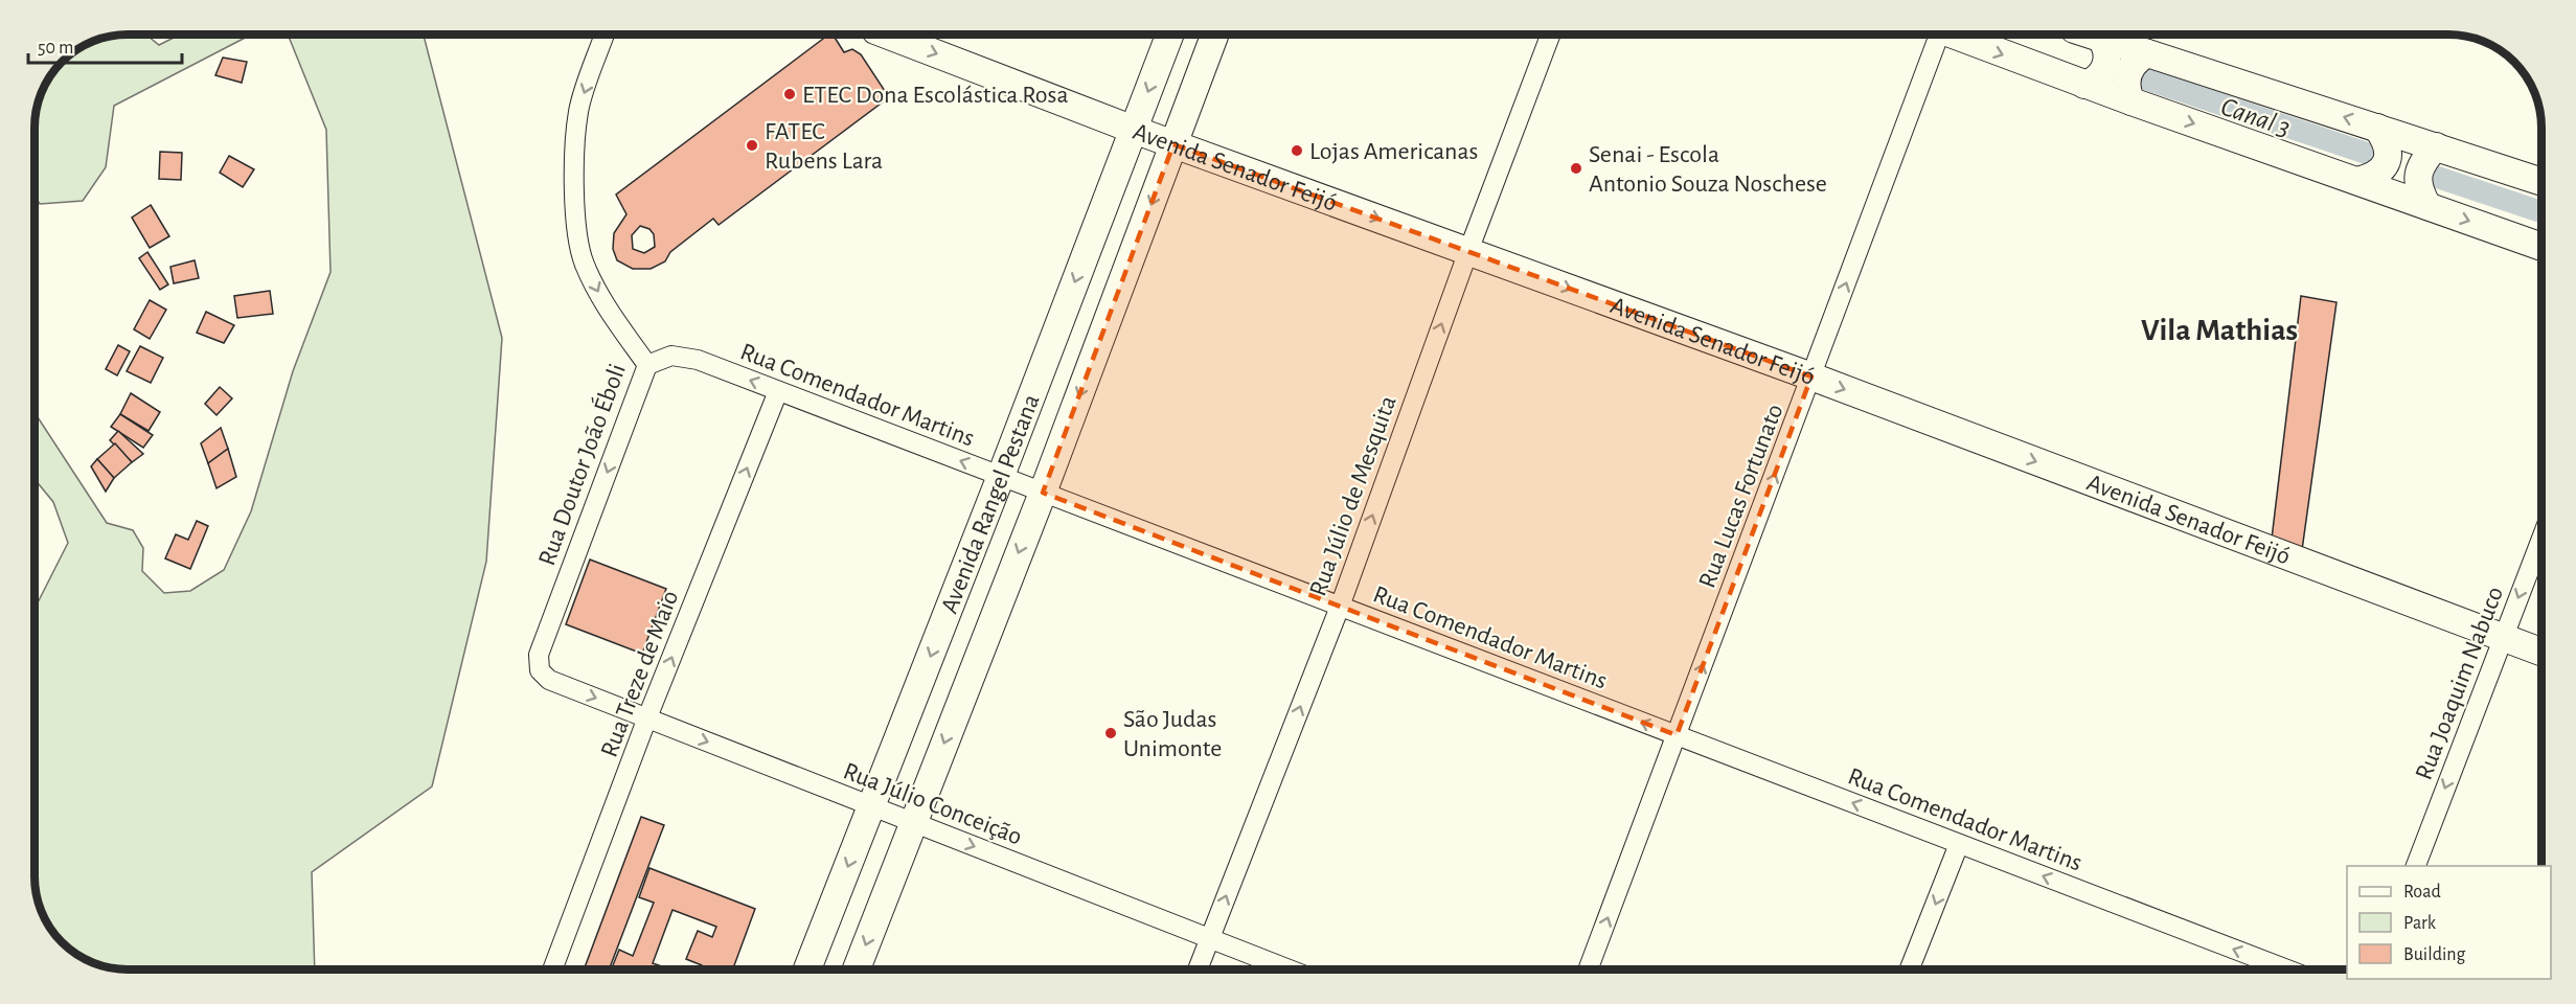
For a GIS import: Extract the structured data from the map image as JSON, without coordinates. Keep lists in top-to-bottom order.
{
  "streets": {
    "main road": ["Avenida Senador Feijó", "Avenida Rangel Pestana"],
    "street": [
      "Rua Comendador Martins",
      "Rua Doutor João Éboli",
      "Rua Júlio de Mesquita",
      "Rua Lucas Fortunato",
      "Rua Treze de Maio",
      "Rua Joaquim Nabuco",
      "Rua Júlio Conceição"
    ]
  },
  "crossings": [
    ["Avenida Senador Feijó", "Rua Júlio de Mesquita"],
    ["Avenida Senador Feijó", "Rua Lucas Fortunato"],
    ["Avenida Senador Feijó", "Avenida Rangel Pestana"],
    ["Avenida Senador Feijó", "Rua Joaquim Nabuco"],
    ["Rua Comendador Martins", "Rua Doutor João Éboli"],
    ["Rua Comendador Martins", "Rua Júlio de Mesquita"],
    ["Rua Comendador Martins", "Rua Lucas Fortunato"],
    ["Rua Comendador Martins", "Avenida Rangel Pestana"],
    ["Rua Comendador Martins", "Rua Treze de Maio"],
    ["Rua Doutor João Éboli", "Rua Júlio Conceição"],
    ["Rua Júlio de Mesquita", "Rua Júlio Conceição"],
    ["Avenida Rangel Pestana", "Rua Júlio Conceição"],
    ["Rua Treze de Maio", "Rua Júlio Conceição"]
  ],
  "one_way": [
    "Avenida Senador Feijó",
    "Rua Comendador Martins",
    "Rua Doutor João Éboli",
    "Rua Júlio de Mesquita",
    "Rua Lucas Fortunato",
    "Avenida Rangel Pestana",
    "Rua Treze de Maio",
    "Rua Joaquim Nabuco",
    "Rua Júlio Conceição"
  ],
  "districts": ["Vila Mathias"],
  "water": ["Canal 3"],
  "places": [
    "ETEC Dona Escolástica Rosa",
    "FATEC Rubens Lara",
    "Lojas Americanas",
    "Senai - Escola Antonio Souza Noschese",
    "São Judas Unimonte"
  ],
  "legend": ["Road", "Park", "Building"],
  "scale_bar": "50 m"
}
